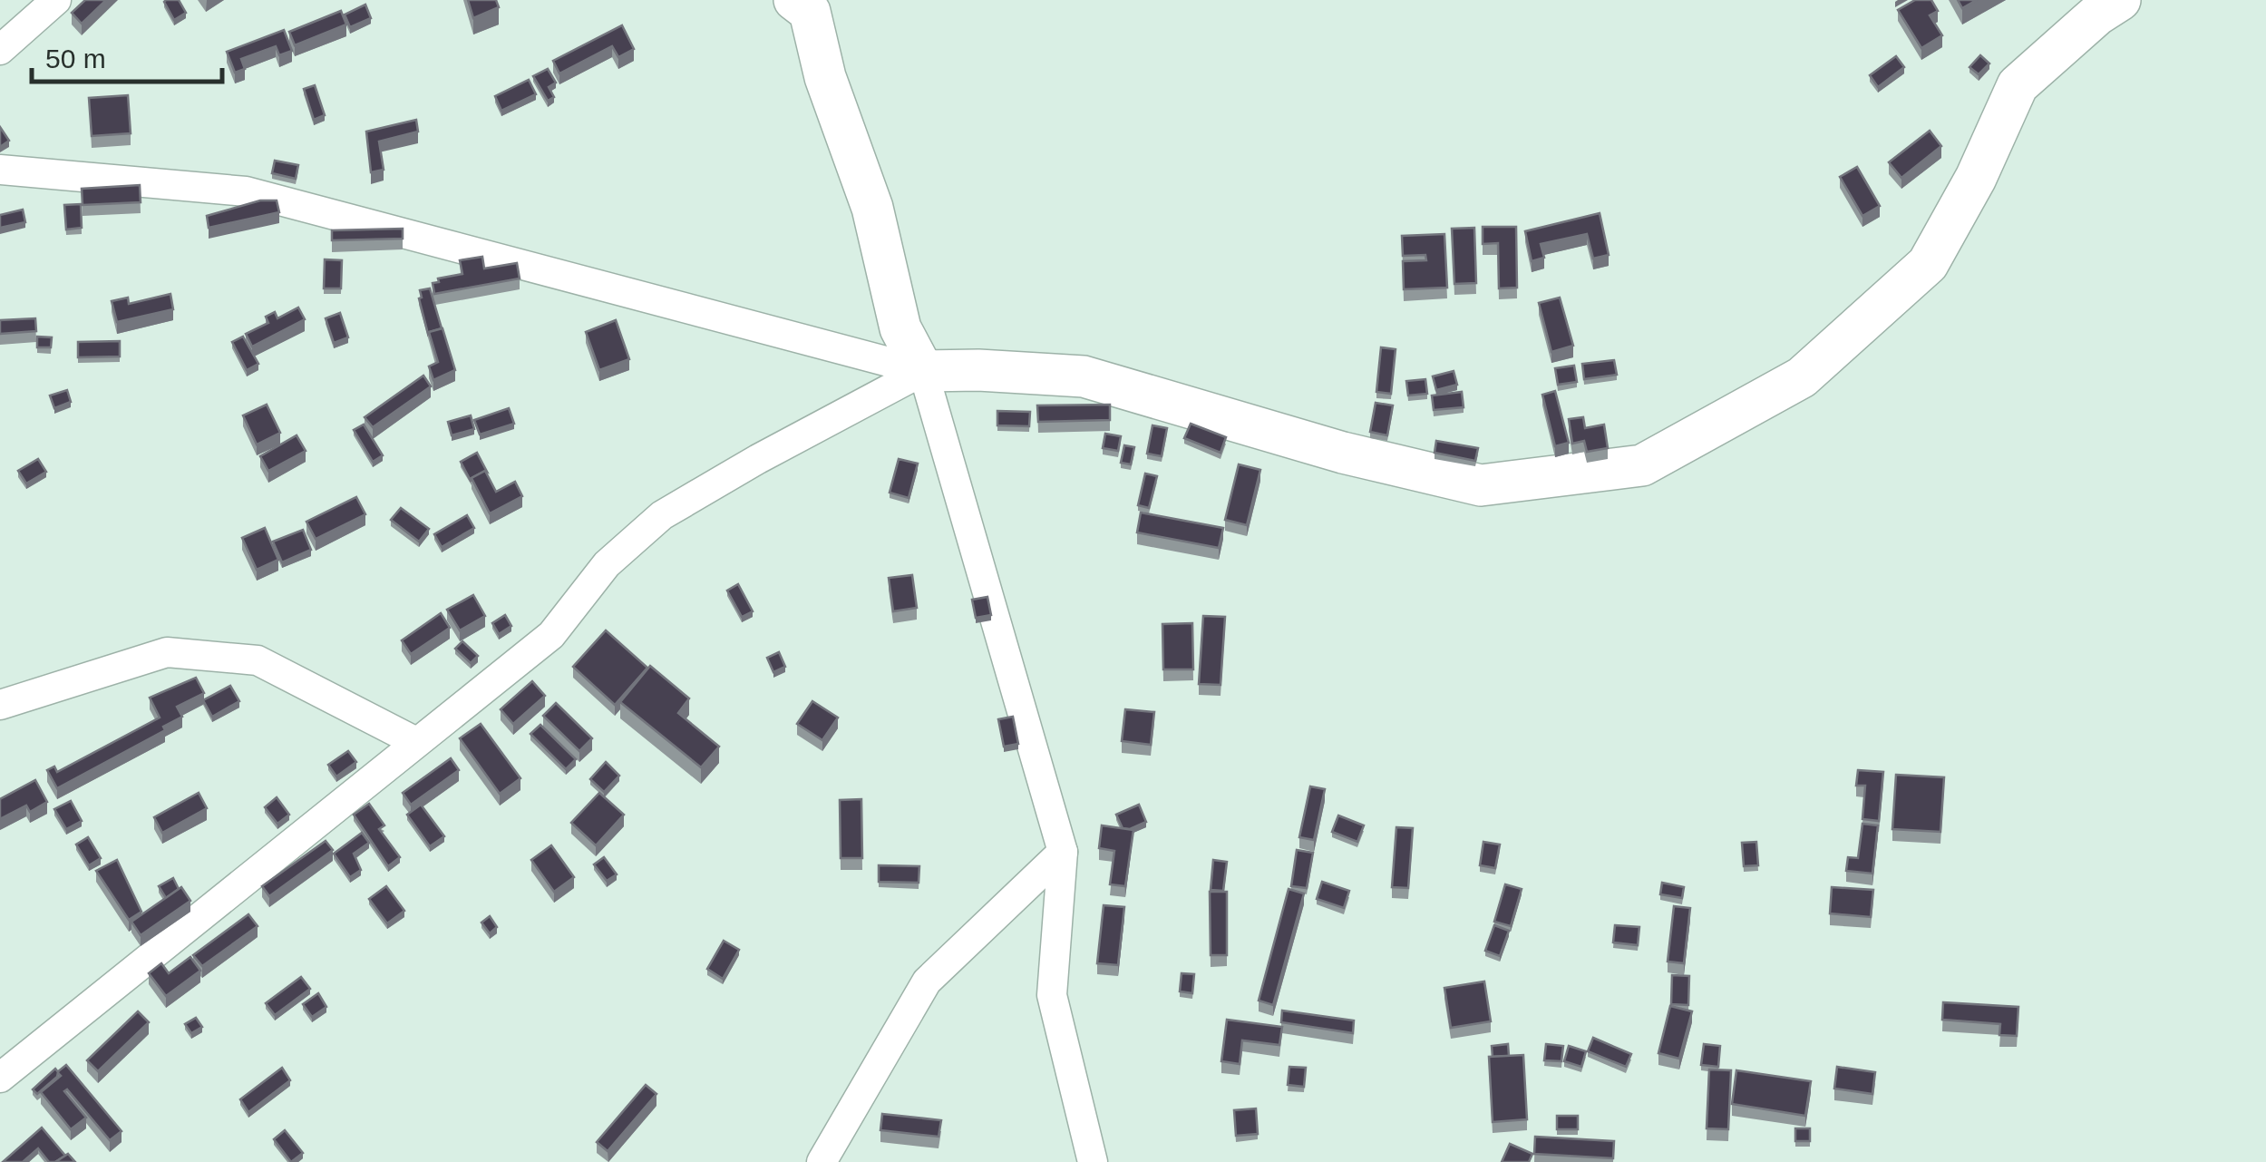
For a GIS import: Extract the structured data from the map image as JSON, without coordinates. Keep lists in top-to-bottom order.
{
  "scale_bar": "50 m"
}
